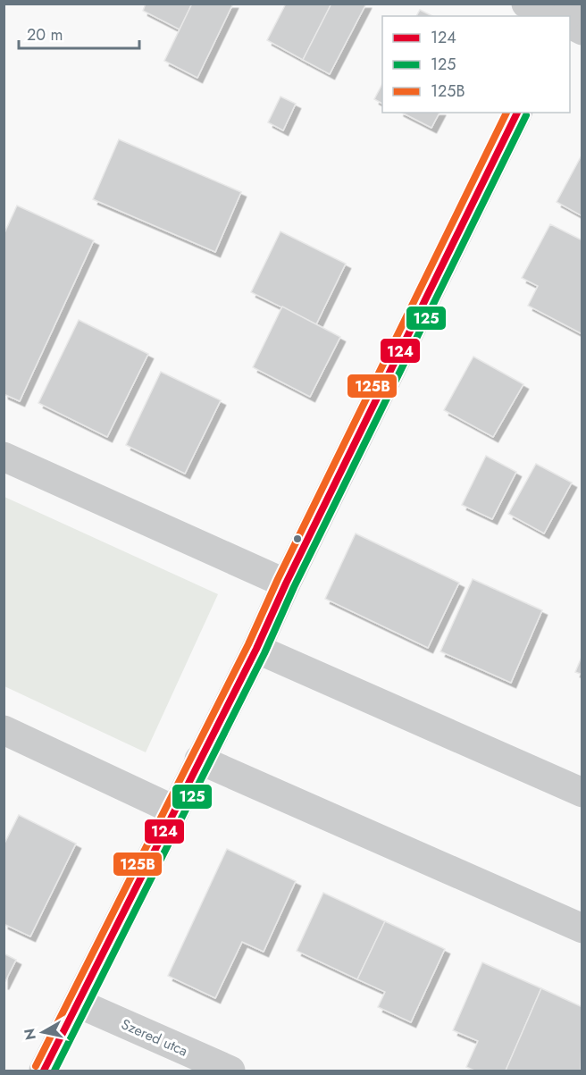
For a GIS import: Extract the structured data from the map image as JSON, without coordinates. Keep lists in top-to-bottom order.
{
  "streets": {
    "street": ["Szered utca"]
  },
  "lines": ["transit line 124", "transit line 125B", "transit line 125"],
  "legend": ["124", "125", "125B"],
  "scale_bar": "20 m",
  "north": "left"
}
